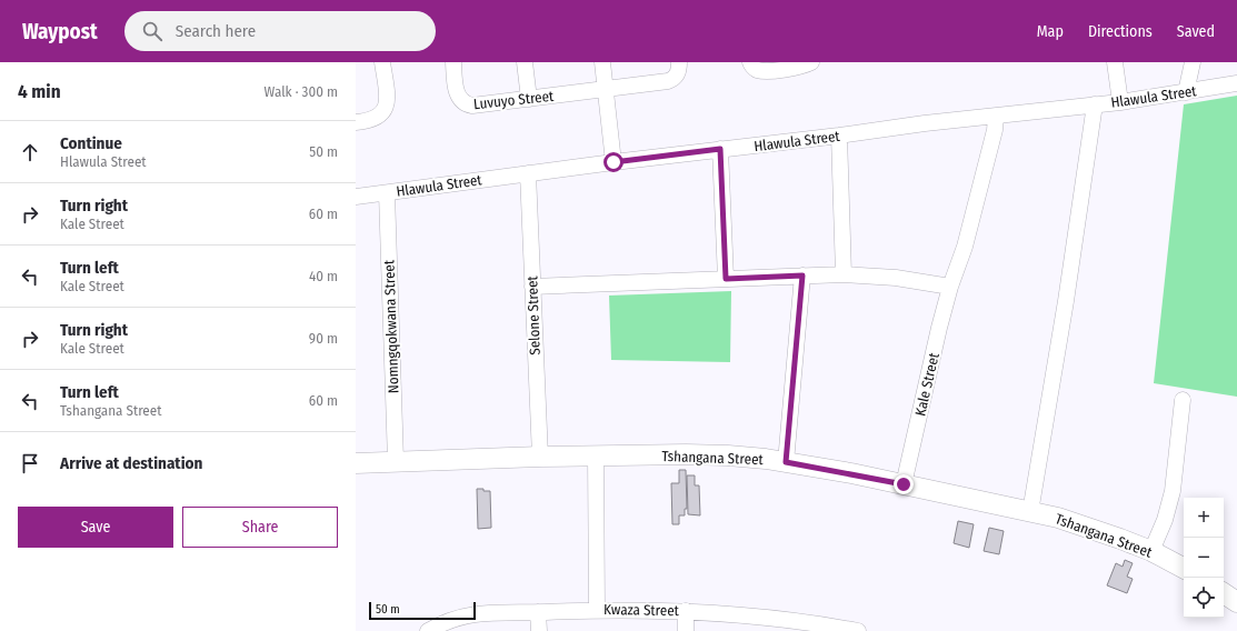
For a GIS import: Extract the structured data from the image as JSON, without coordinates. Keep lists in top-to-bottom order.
{
  "streets": {
    "street": [
      "Hlawula Street",
      "Luvuyo Street",
      "Selone Street",
      "Nomngqokwana Street",
      "Kale Street",
      "Tshangana Street",
      "Kwaza Street"
    ]
  },
  "crossings": [
    ["Hlawula Street", "Selone Street"],
    ["Hlawula Street", "Nomngqokwana Street"],
    ["Hlawula Street", "Kale Street"],
    ["Selone Street", "Tshangana Street"],
    ["Nomngqokwana Street", "Tshangana Street"],
    ["Kale Street", "Tshangana Street"]
  ],
  "scale_bar": "50 m",
  "page": {
    "header": "Waypost",
    "search": "Search here",
    "nav": ["Map", "Directions", "Saved"],
    "heading": ["4 min", "Walk · 300 m"],
    "list": [
      ["Continue", "Hlawula Street", "50 m"],
      ["Turn right", "Kale Street", "60 m"],
      ["Turn left", "Kale Street", "40 m"],
      ["Turn right", "Kale Street", "90 m"],
      ["Turn left", "Tshangana Street", "60 m"],
      "Arrive at destination"
    ],
    "buttons": ["Save", "Share"],
    "map_buttons": ["+", "−"],
    "scale": "50 m"
  }
}
